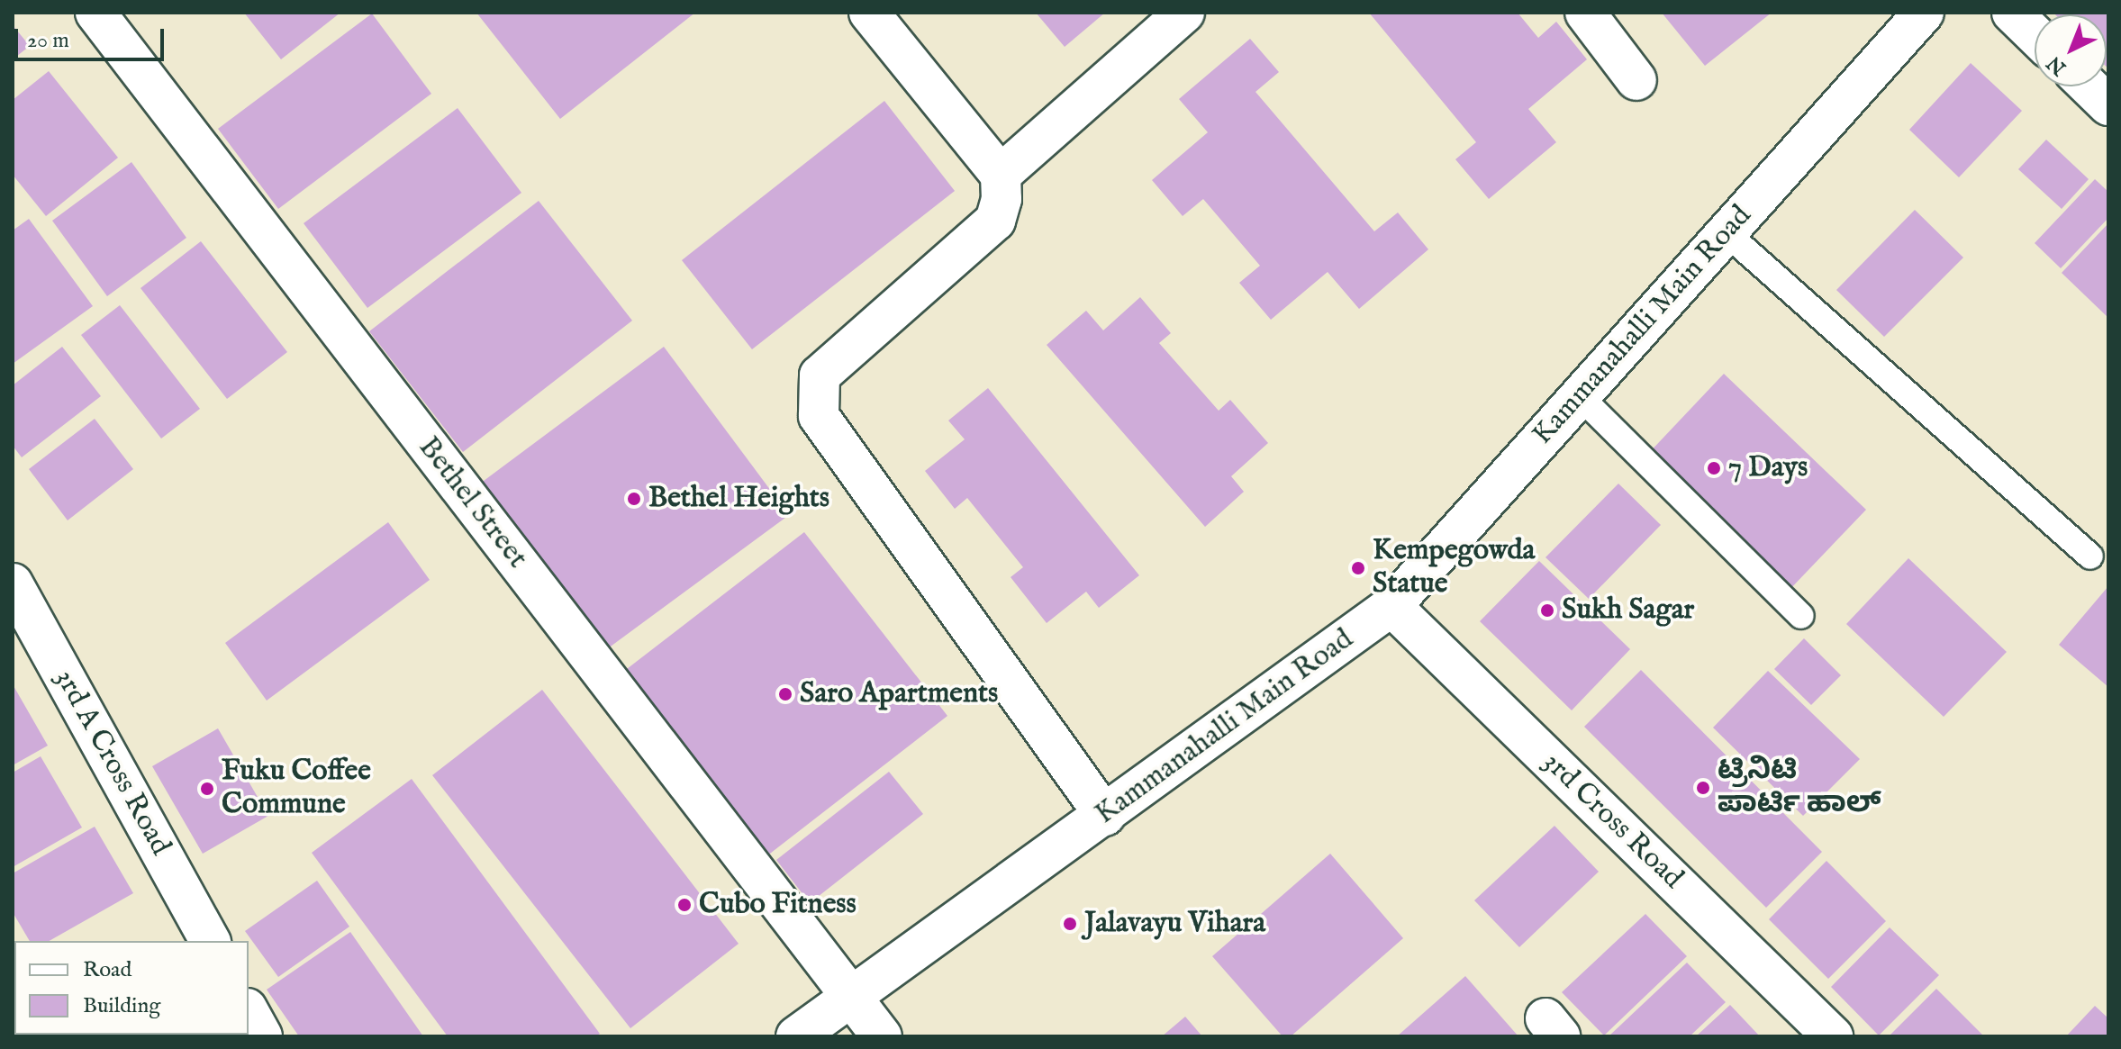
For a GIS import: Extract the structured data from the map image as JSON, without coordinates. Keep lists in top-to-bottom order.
{
  "streets": {
    "street": [
      "Kammanahalli Main Road",
      "Bethel Street",
      "3rd A Cross Road",
      "3rd Cross Road"
    ]
  },
  "crossings": [
    ["Kammanahalli Main Road", "Bethel Street"],
    ["Kammanahalli Main Road", "3rd Cross Road"]
  ],
  "places": [
    "7 Days",
    "Bethel Heights",
    "Kempegowda Statue",
    "Sukh Sagar",
    "Saro Apartments",
    "ಟ್ರಿನಿಟಿ ಪಾರ್ಟಿ ಹಾಲ್",
    "Fuku Coffee Commune",
    "Cubo Fitness",
    "Jalavayu Vihara"
  ],
  "legend": ["Road", "Building"],
  "scale_bar": "20 m",
  "north": "bottom left"
}
